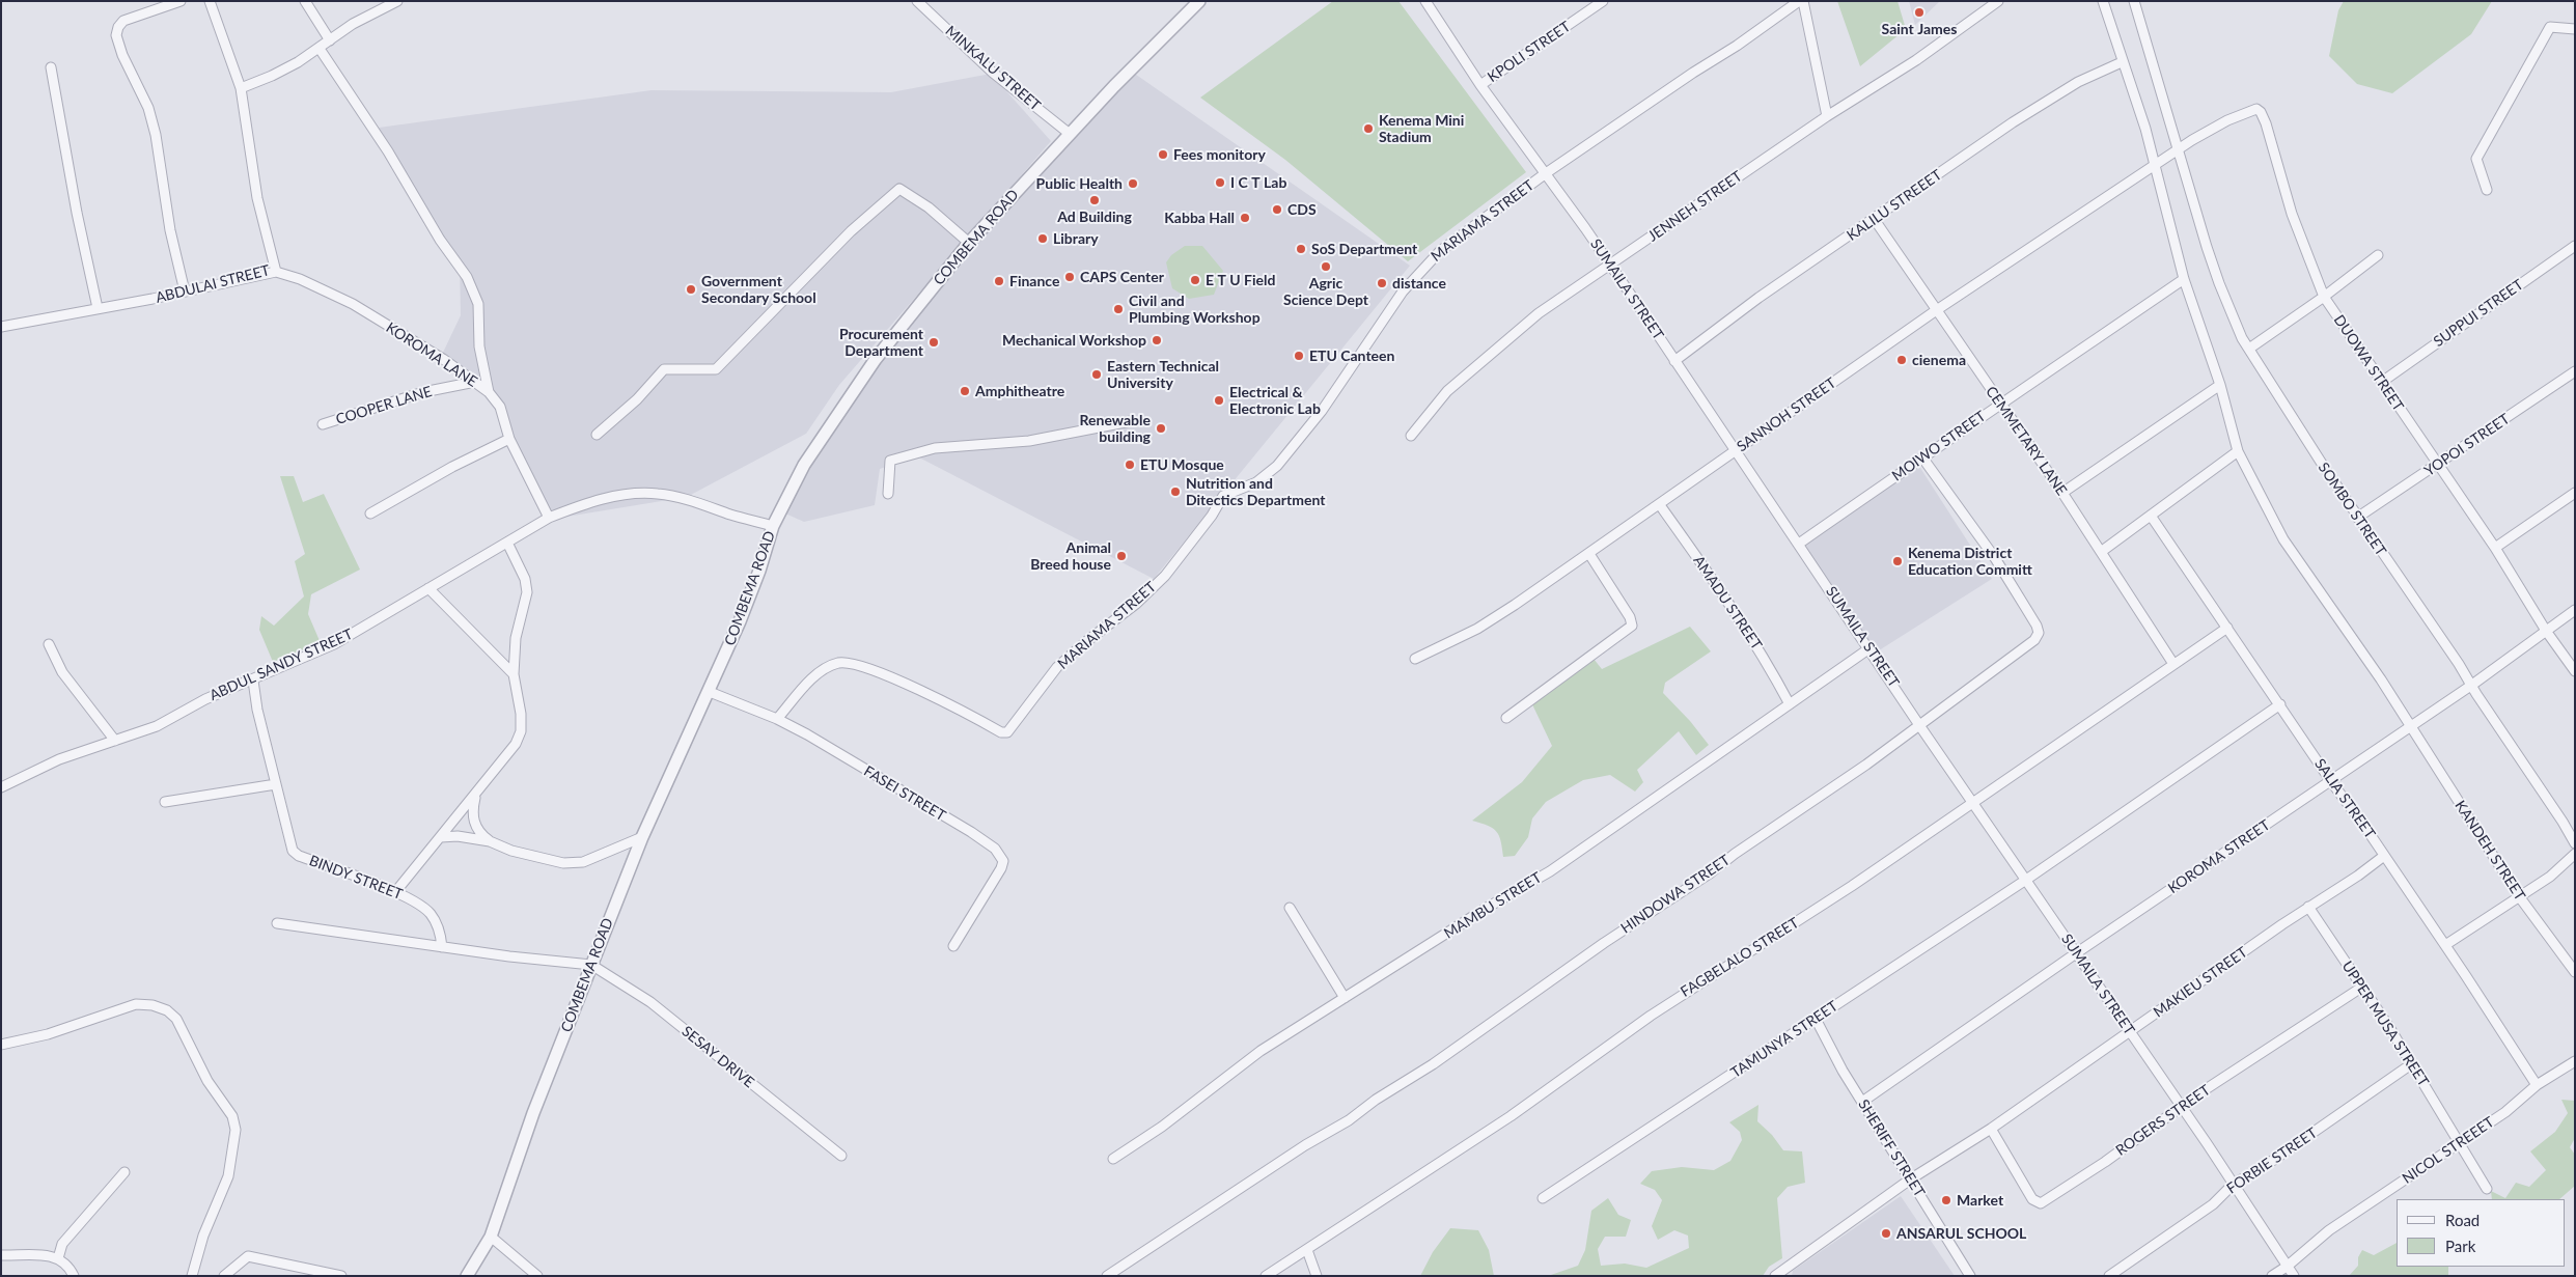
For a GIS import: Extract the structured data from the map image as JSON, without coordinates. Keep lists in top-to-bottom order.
{
  "streets": {
    "street": [
      "KPOLI STREET",
      "MINKALU STREET",
      "KALILU STREEET",
      "JENNEH STREET",
      "MARIAMA STREET",
      "COMBEMA ROAD",
      "ABDULAI STREET",
      "SUMAILA STREET",
      "SUPPUI STREET",
      "KOROMA LANE",
      "DUOWA STREET",
      "COOPER LANE",
      "SANNOH STREET",
      "CEMMETARY LANE",
      "YOPOI STREET",
      "MOIWO STREET",
      "SOMBO STREET",
      "AMADU STREET",
      "ABDUL SANDY STREET",
      "FASEI STREET",
      "SALIA STREET",
      "KANDEH STREET",
      "KOROMA STREET",
      "BINDY STREET",
      "HINDOWA STREET",
      "MAMBU STREET",
      "FAGBELALO STREET",
      "MAKIEU STREET",
      "UPPER MUSA STREET",
      "TAMUNYA STREET",
      "SESAY DRIVE",
      "ROGERS STREET",
      "SHERIFF STREET",
      "NICOL STREEET",
      "FORBIE STREET"
    ]
  },
  "crossings": [
    ["KPOLI STREET", "SUMAILA STREET"],
    ["MINKALU STREET", "COMBEMA ROAD"],
    ["KALILU STREEET", "SUMAILA STREET"],
    ["KALILU STREEET", "CEMMETARY LANE"],
    ["KALILU STREEET", "KANDEH STREET"],
    ["JENNEH STREET", "SUMAILA STREET"],
    ["MARIAMA STREET", "SUMAILA STREET"],
    ["MARIAMA STREET", "FASEI STREET"],
    ["COMBEMA ROAD", "ABDUL SANDY STREET"],
    ["COMBEMA ROAD", "FASEI STREET"],
    ["COMBEMA ROAD", "SESAY DRIVE"],
    ["ABDULAI STREET", "KOROMA LANE"],
    ["SUMAILA STREET", "SANNOH STREET"],
    ["SUMAILA STREET", "MOIWO STREET"],
    ["SUMAILA STREET", "KOROMA STREET"],
    ["SUMAILA STREET", "HINDOWA STREET"],
    ["SUMAILA STREET", "MAMBU STREET"],
    ["SUMAILA STREET", "FAGBELALO STREET"],
    ["SUMAILA STREET", "MAKIEU STREET"],
    ["SUMAILA STREET", "TAMUNYA STREET"],
    ["SUMAILA STREET", "ROGERS STREET"],
    ["SUMAILA STREET", "NICOL STREEET"],
    ["SUMAILA STREET", "FORBIE STREET"],
    ["SUPPUI STREET", "DUOWA STREET"],
    ["KOROMA LANE", "COOPER LANE"],
    ["KOROMA LANE", "ABDUL SANDY STREET"],
    ["DUOWA STREET", "SANNOH STREET"],
    ["DUOWA STREET", "YOPOI STREET"],
    ["DUOWA STREET", "SOMBO STREET"],
    ["DUOWA STREET", "KOROMA STREET"],
    ["SANNOH STREET", "CEMMETARY LANE"],
    ["SANNOH STREET", "SOMBO STREET"],
    ["SANNOH STREET", "AMADU STREET"],
    ["SANNOH STREET", "KANDEH STREET"],
    ["CEMMETARY LANE", "MOIWO STREET"],
    ["CEMMETARY LANE", "FAGBELALO STREET"],
    ["YOPOI STREET", "SOMBO STREET"],
    ["MOIWO STREET", "KANDEH STREET"],
    ["MOIWO STREET", "HINDOWA STREET"],
    ["SOMBO STREET", "KOROMA STREET"],
    ["AMADU STREET", "MAMBU STREET"],
    ["ABDUL SANDY STREET", "BINDY STREET"],
    ["SALIA STREET", "KOROMA STREET"],
    ["SALIA STREET", "FAGBELALO STREET"],
    ["SALIA STREET", "MAKIEU STREET"],
    ["SALIA STREET", "TAMUNYA STREET"],
    ["SALIA STREET", "NICOL STREEET"],
    ["KANDEH STREET", "KOROMA STREET"],
    ["KOROMA STREET", "SHERIFF STREET"],
    ["MAKIEU STREET", "UPPER MUSA STREET"],
    ["MAKIEU STREET", "ROGERS STREET"],
    ["MAKIEU STREET", "SHERIFF STREET"],
    ["UPPER MUSA STREET", "ROGERS STREET"],
    ["UPPER MUSA STREET", "NICOL STREEET"],
    ["UPPER MUSA STREET", "FORBIE STREET"],
    ["TAMUNYA STREET", "SHERIFF STREET"]
  ],
  "places": [
    "Saint James",
    "Kenema Mini Stadium",
    "Fees monitory",
    "I C T Lab",
    "Public Health",
    "Ad Building",
    "CDS",
    "Kabba Hall",
    "Library",
    "SoS Department",
    "Agric Science Dept",
    "CAPS Center",
    "E T U Field",
    "Finance",
    "distance",
    "Government Secondary School",
    "Civil and Plumbing Workshop",
    "Mechanical Workshop",
    "Procurement Department",
    "ETU Canteen",
    "cienema",
    "Eastern Technical University",
    "Amphitheatre",
    "Electrical & Electronic Lab",
    "Renewable building",
    "ETU Mosque",
    "Nutrition and Ditectics Department",
    "Animal Breed house",
    "Kenema District Education Committ",
    "Market",
    "ANSARUL SCHOOL"
  ],
  "legend": ["Road", "Park"]
}
